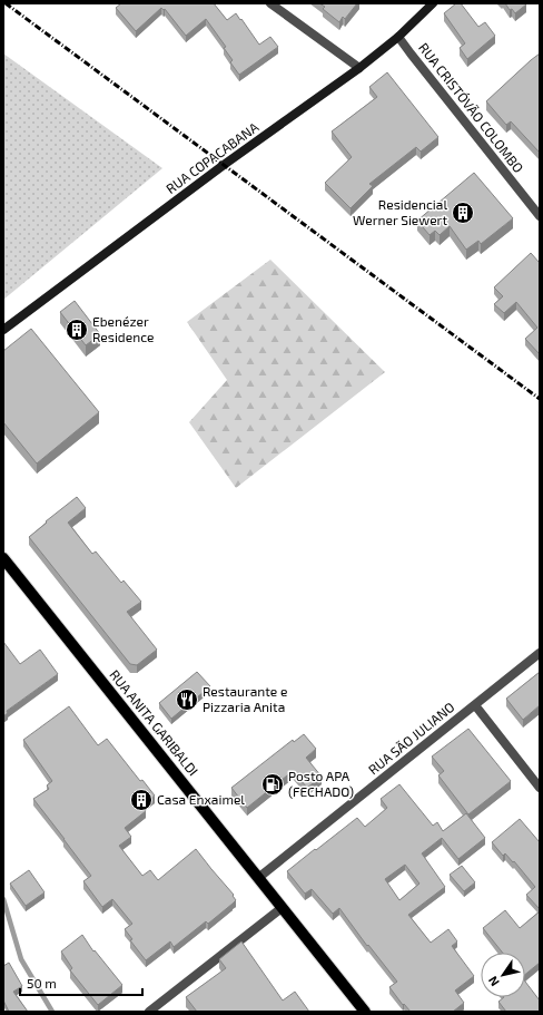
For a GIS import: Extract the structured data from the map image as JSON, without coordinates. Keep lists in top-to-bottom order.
{
  "streets": {
    "main road": ["RUA COPACABANA", "RUA ANITA GARIBALDI"],
    "street": ["RUA CRISTÓVÃO COLOMBO", "RUA SÃO JULIANO"]
  },
  "crossings": [
    ["RUA CRISTÓVÃO COLOMBO", "RUA COPACABANA"],
    ["RUA ANITA GARIBALDI", "RUA SÃO JULIANO"]
  ],
  "places": {
    "building": ["Residencial Werner Siewert", "Ebenézer Residence", "Casa Enxaimel"],
    "restaurant": ["Restaurante e Pizzaria Anita"],
    "fuel station": ["Posto APA (FECHADO)"]
  },
  "scale_bar": "50 m",
  "north": "bottom left"
}
